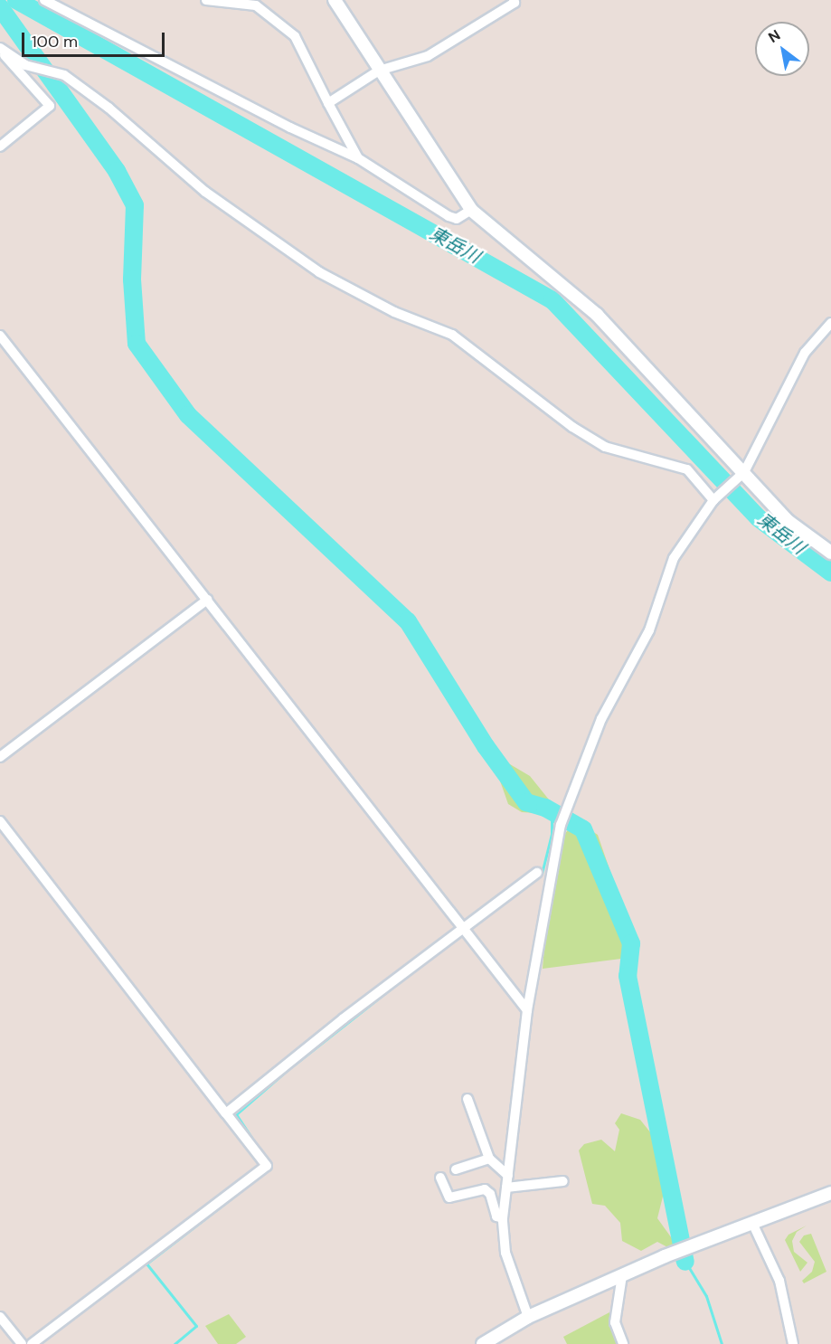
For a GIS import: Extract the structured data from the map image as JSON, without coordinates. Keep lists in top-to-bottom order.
{
  "water": ["東岳川"],
  "scale_bar": "100 m",
  "north": "top left"
}
